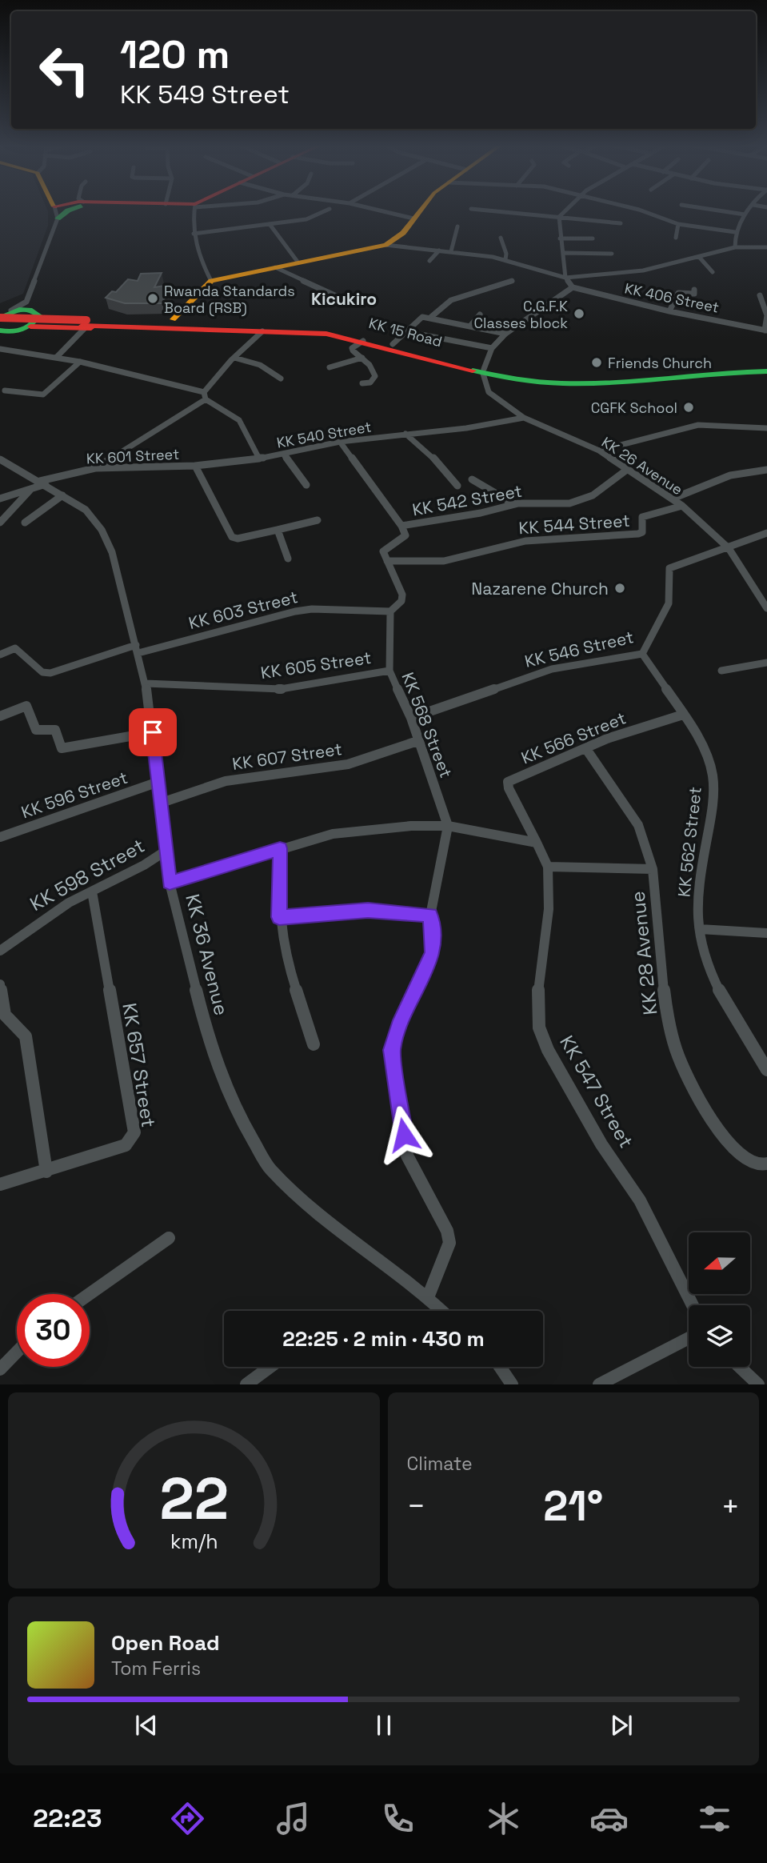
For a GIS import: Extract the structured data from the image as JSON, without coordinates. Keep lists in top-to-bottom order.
{
  "streets": {
    "main road": ["KK 15 Road"],
    "street": [
      "KK 406 Street",
      "KK 540 Street",
      "KK 601 Street",
      "KK 26 Avenue",
      "KK 542 Street",
      "KK 544 Street",
      "KK 603 Street",
      "KK 546 Street",
      "KK 605 Street",
      "KK 568 Street",
      "KK 566 Street",
      "KK 607 Street",
      "KK 596 Street",
      "KK 562 Street",
      "KK 598 Street",
      "KK 28 Avenue",
      "KK 36 Avenue",
      "KK 657 Street",
      "KK 547 Street"
    ]
  },
  "crossings": [
    ["KK 15 Road", "KK 26 Avenue"],
    ["KK 540 Street", "KK 601 Street"],
    ["KK 540 Street", "KK 26 Avenue"],
    ["KK 601 Street", "KK 36 Avenue"],
    ["KK 26 Avenue", "KK 542 Street"],
    ["KK 26 Avenue", "KK 544 Street"],
    ["KK 26 Avenue", "KK 546 Street"],
    ["KK 544 Street", "KK 568 Street"],
    ["KK 603 Street", "KK 568 Street"],
    ["KK 603 Street", "KK 36 Avenue"],
    ["KK 546 Street", "KK 568 Street"],
    ["KK 546 Street", "KK 562 Street"],
    ["KK 605 Street", "KK 568 Street"],
    ["KK 605 Street", "KK 36 Avenue"],
    ["KK 568 Street", "KK 607 Street"],
    ["KK 566 Street", "KK 562 Street"],
    ["KK 607 Street", "KK 36 Avenue"],
    ["KK 596 Street", "KK 36 Avenue"],
    ["KK 598 Street", "KK 36 Avenue"],
    ["KK 598 Street", "KK 657 Street"],
    ["KK 28 Avenue", "KK 547 Street"]
  ],
  "districts": ["Kicukiro"],
  "places": [
    "Rwanda Standards Board (RSB)",
    "C.G.F.K Classes block",
    "Friends Church",
    "CGFK School",
    "Nazarene Church"
  ],
  "north": "left",
  "page": {
    "turn": ["120 m", "KK 549 Street"],
    "limit": "30",
    "trip": "22:25 · 2 min · 430 m",
    "tile": "Climate",
    "heat": ["−", "21°", "+"],
    "song": ["Open Road", "Tom Ferris"],
    "tabs": "22:23",
    "gauge": ["22", "km/h"]
  }
}
